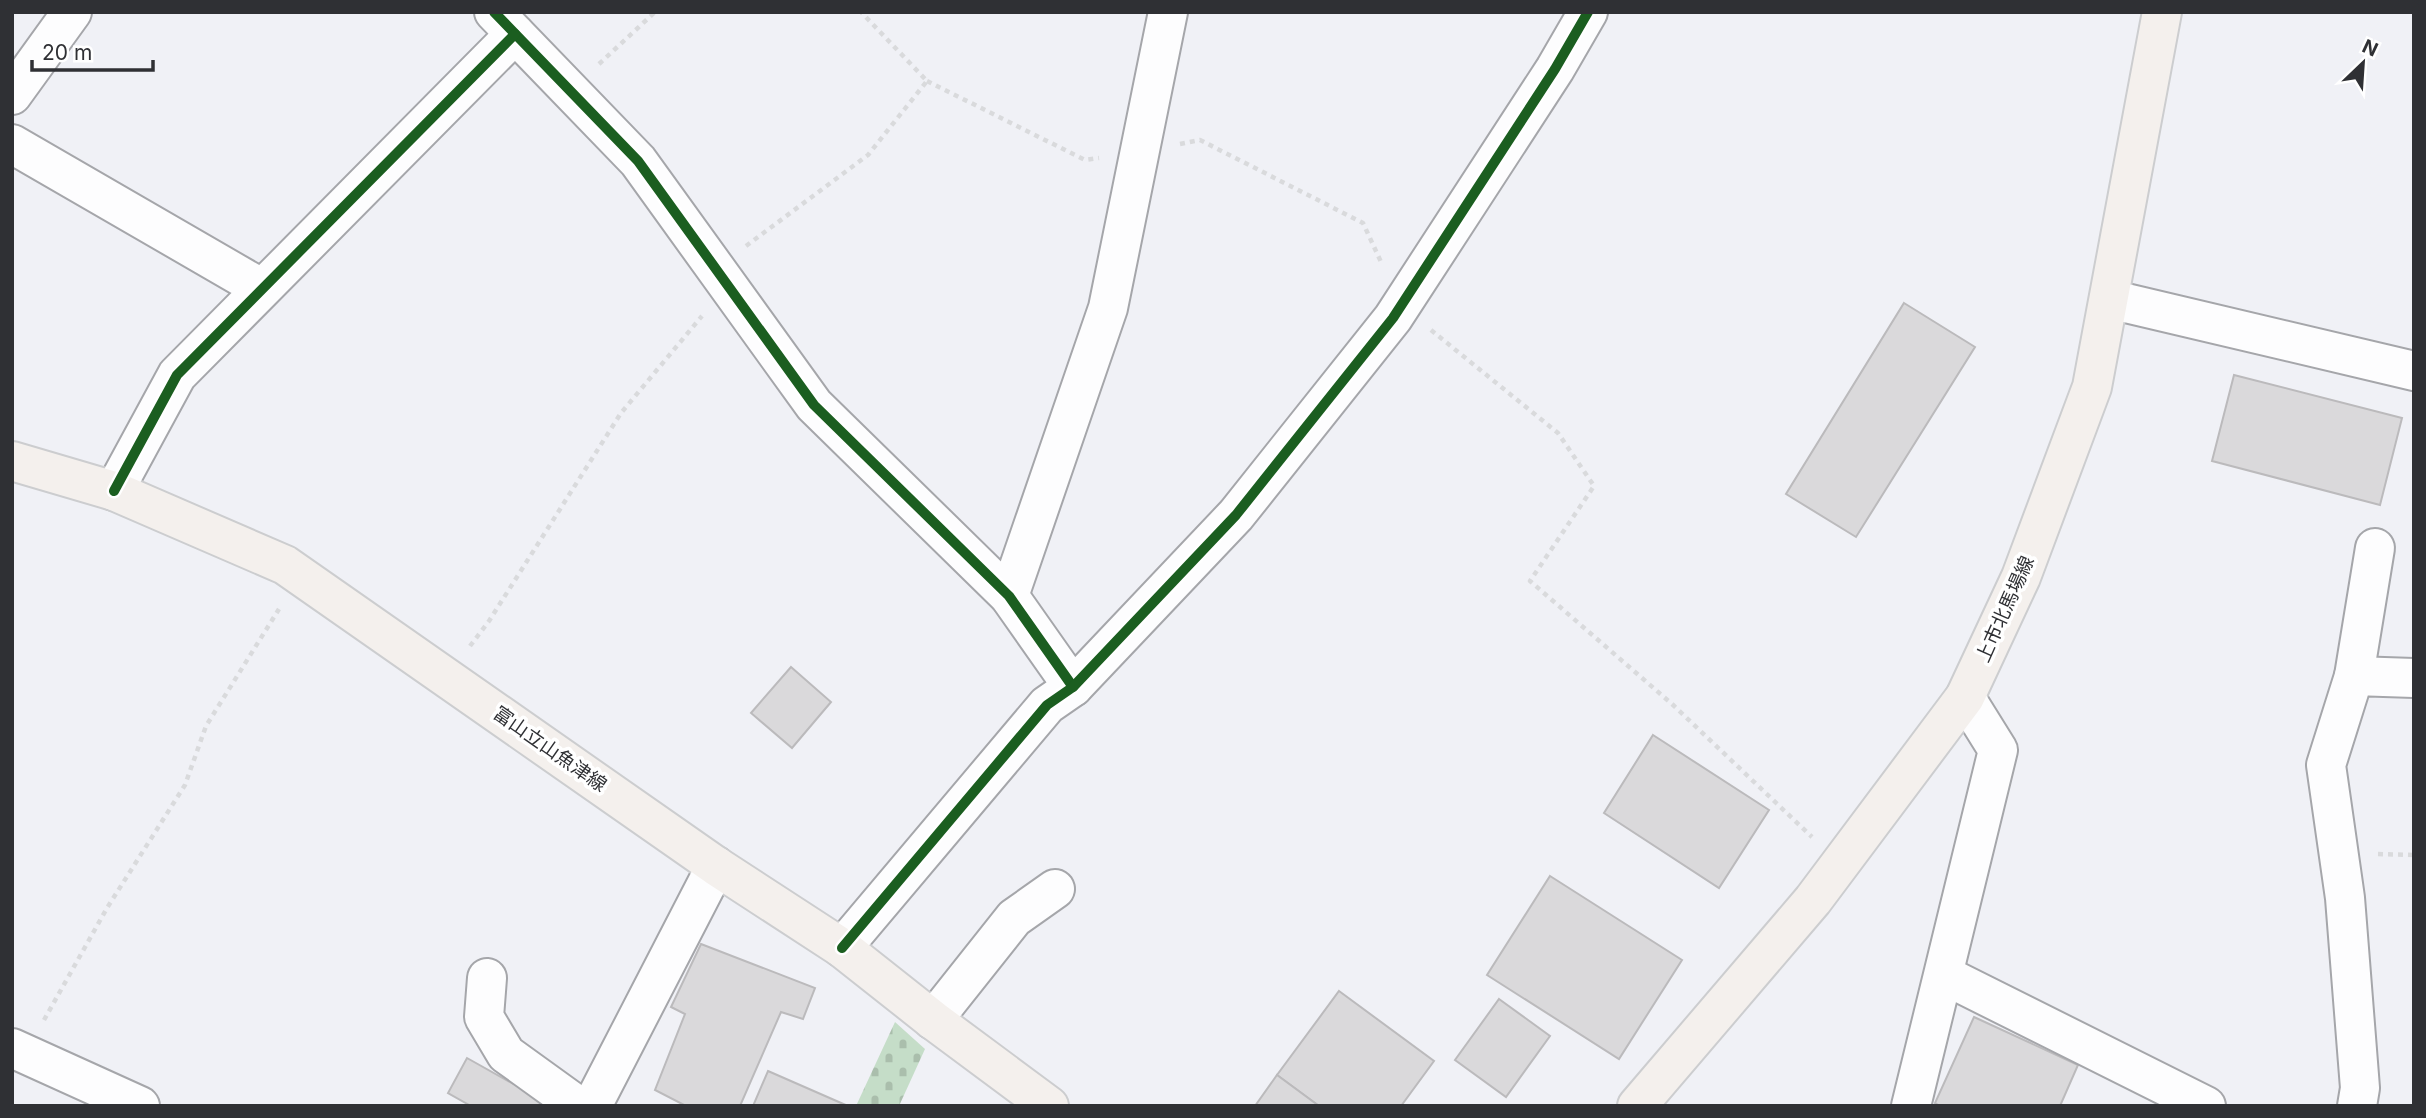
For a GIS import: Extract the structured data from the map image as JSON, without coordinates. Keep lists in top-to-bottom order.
{
  "streets": {
    "main road": ["上市北馬場線", "富山立山魚津線"]
  },
  "scale_bar": "20 m",
  "north": "top right"
}
